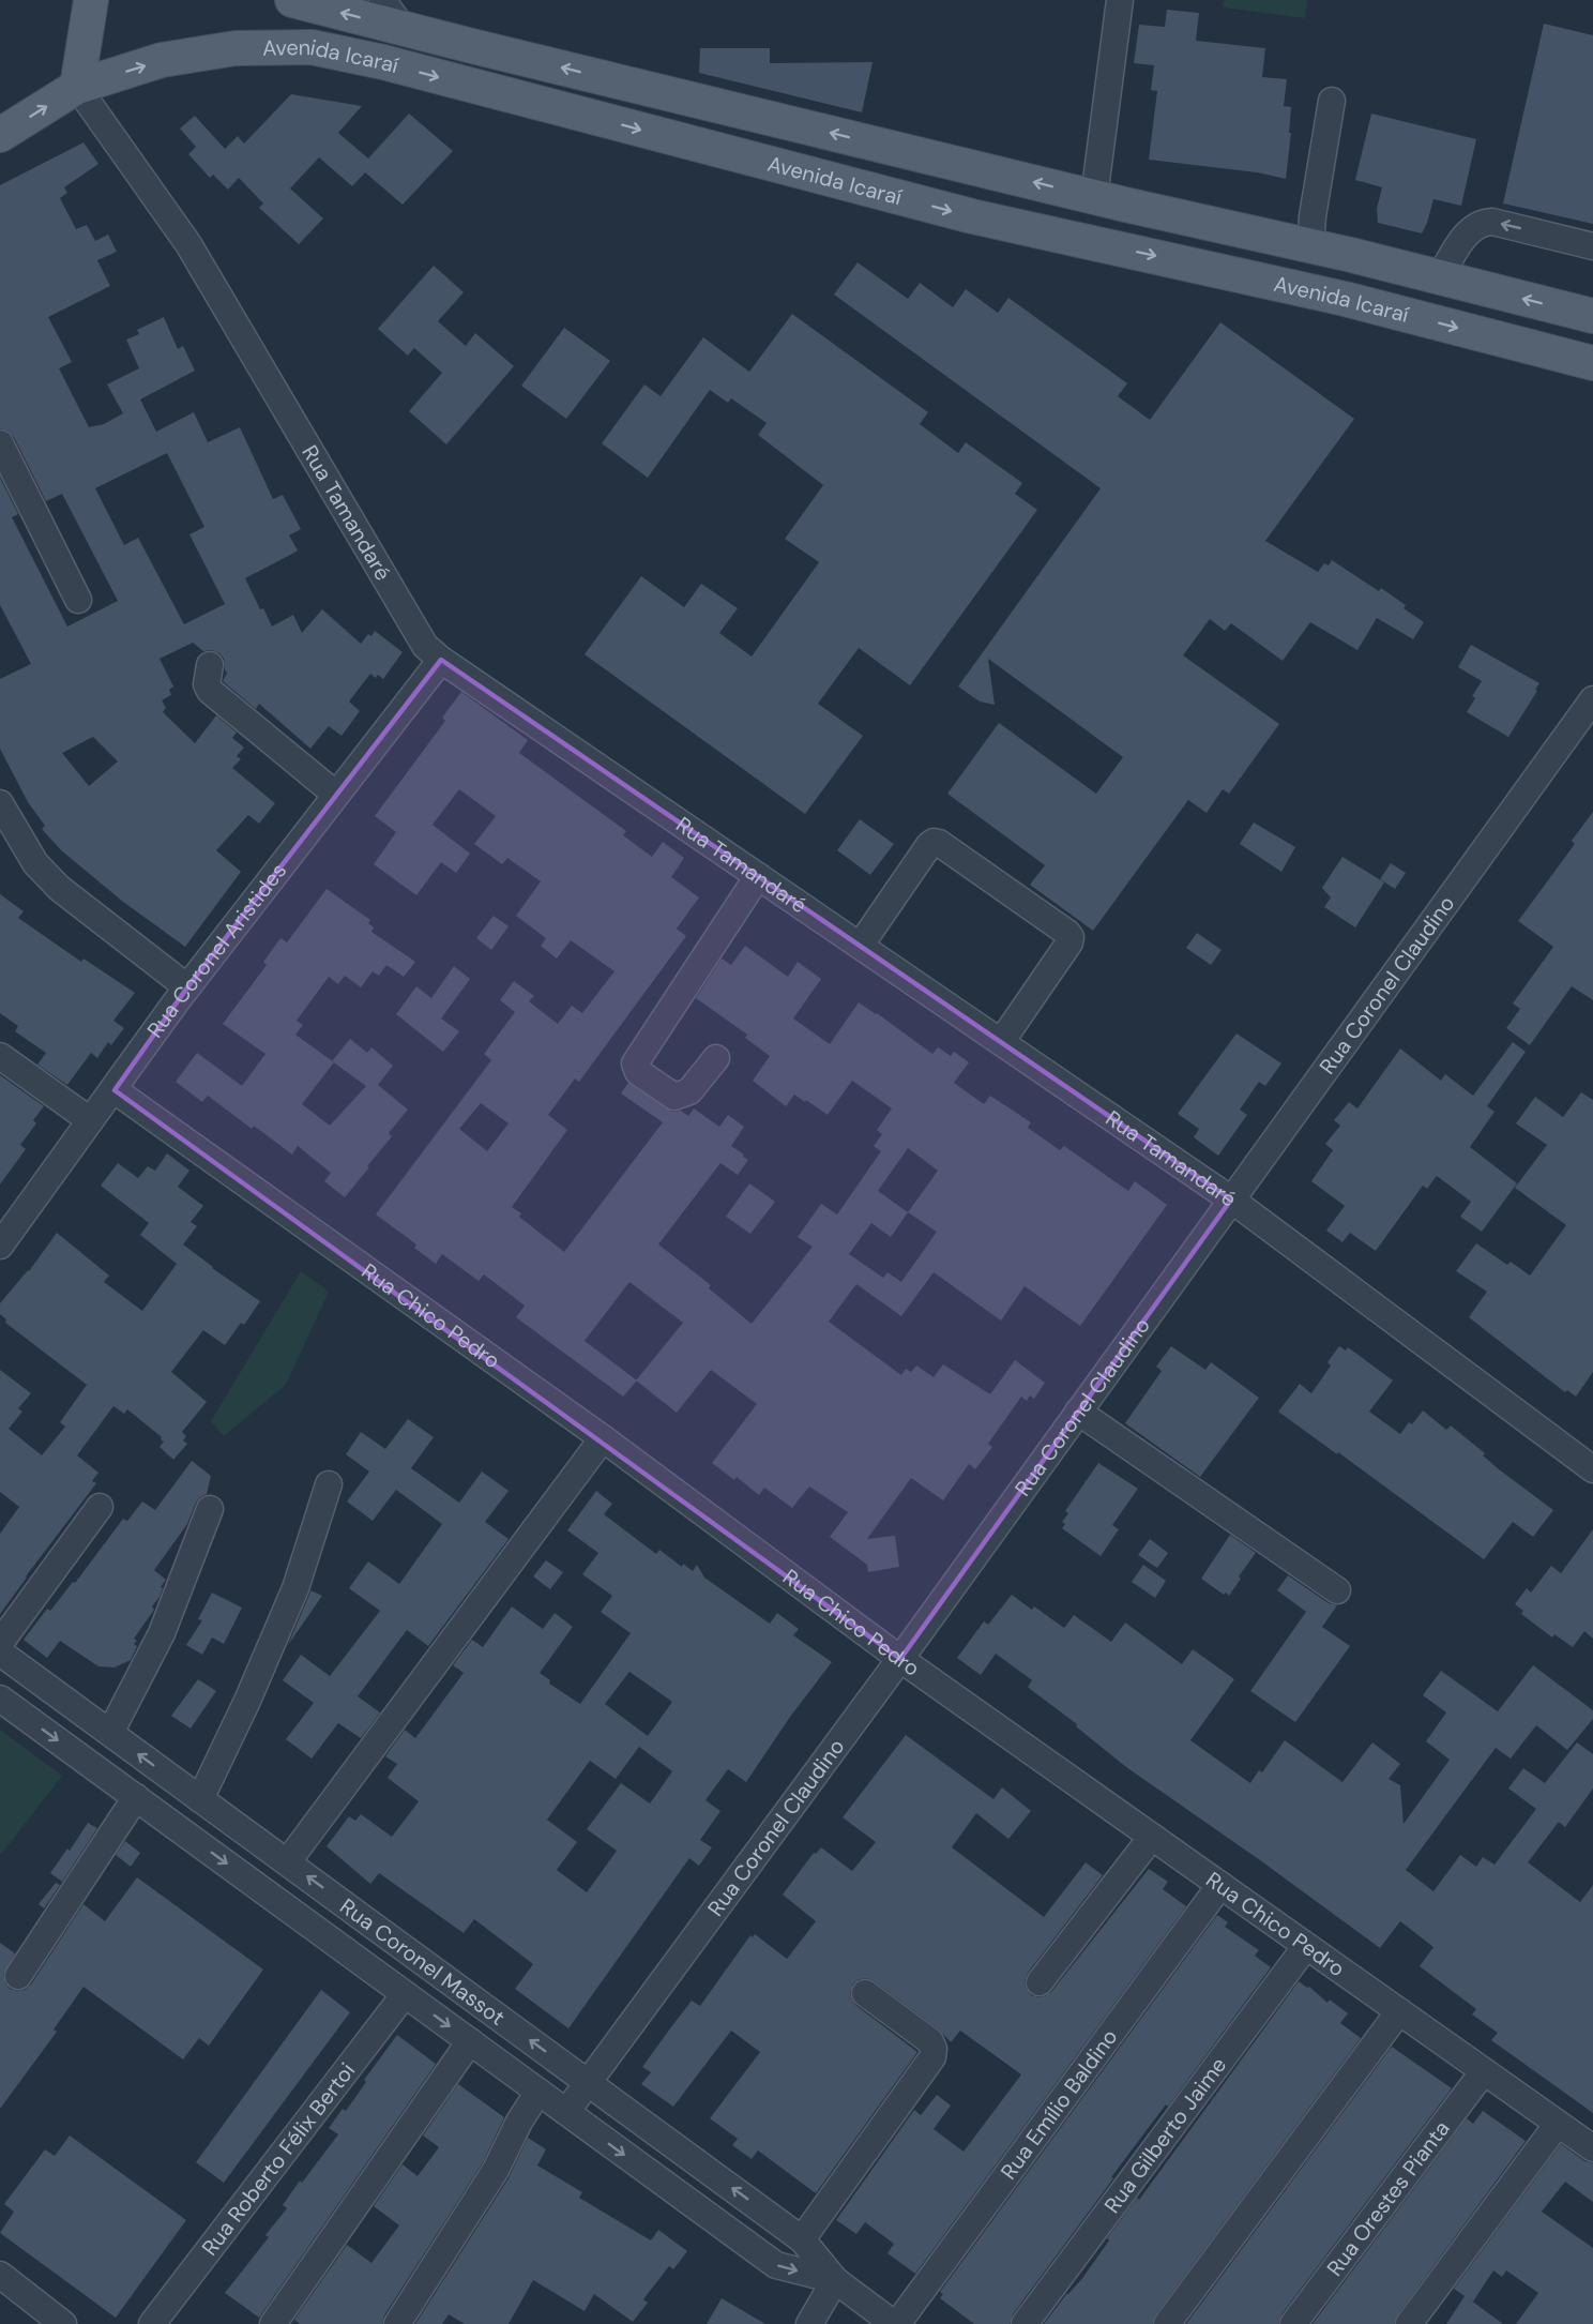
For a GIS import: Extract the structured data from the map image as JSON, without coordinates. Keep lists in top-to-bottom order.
{
  "streets": {
    "main road": ["Avenida Icaraí"],
    "street": [
      "Rua Tamandaré",
      "Rua Coronel Aristides",
      "Rua Coronel Claudino",
      "Rua Chico Pedro",
      "Rua Coronel Massot",
      "Rua Emílio Baldino",
      "Rua Gilberto Jaime",
      "Rua Roberto Félix Bertoi",
      "Rua Orestes Pianta"
    ]
  },
  "crossings": [
    ["Avenida Icaraí", "Rua Tamandaré"],
    ["Rua Tamandaré", "Rua Coronel Aristides"],
    ["Rua Tamandaré", "Rua Coronel Claudino"],
    ["Rua Coronel Aristides", "Rua Chico Pedro"],
    ["Rua Coronel Claudino", "Rua Chico Pedro"],
    ["Rua Coronel Claudino", "Rua Coronel Massot"],
    ["Rua Chico Pedro", "Rua Emílio Baldino"],
    ["Rua Chico Pedro", "Rua Gilberto Jaime"],
    ["Rua Chico Pedro", "Rua Orestes Pianta"],
    ["Rua Coronel Massot", "Rua Emílio Baldino"],
    ["Rua Coronel Massot", "Rua Roberto Félix Bertoi"]
  ]
}
